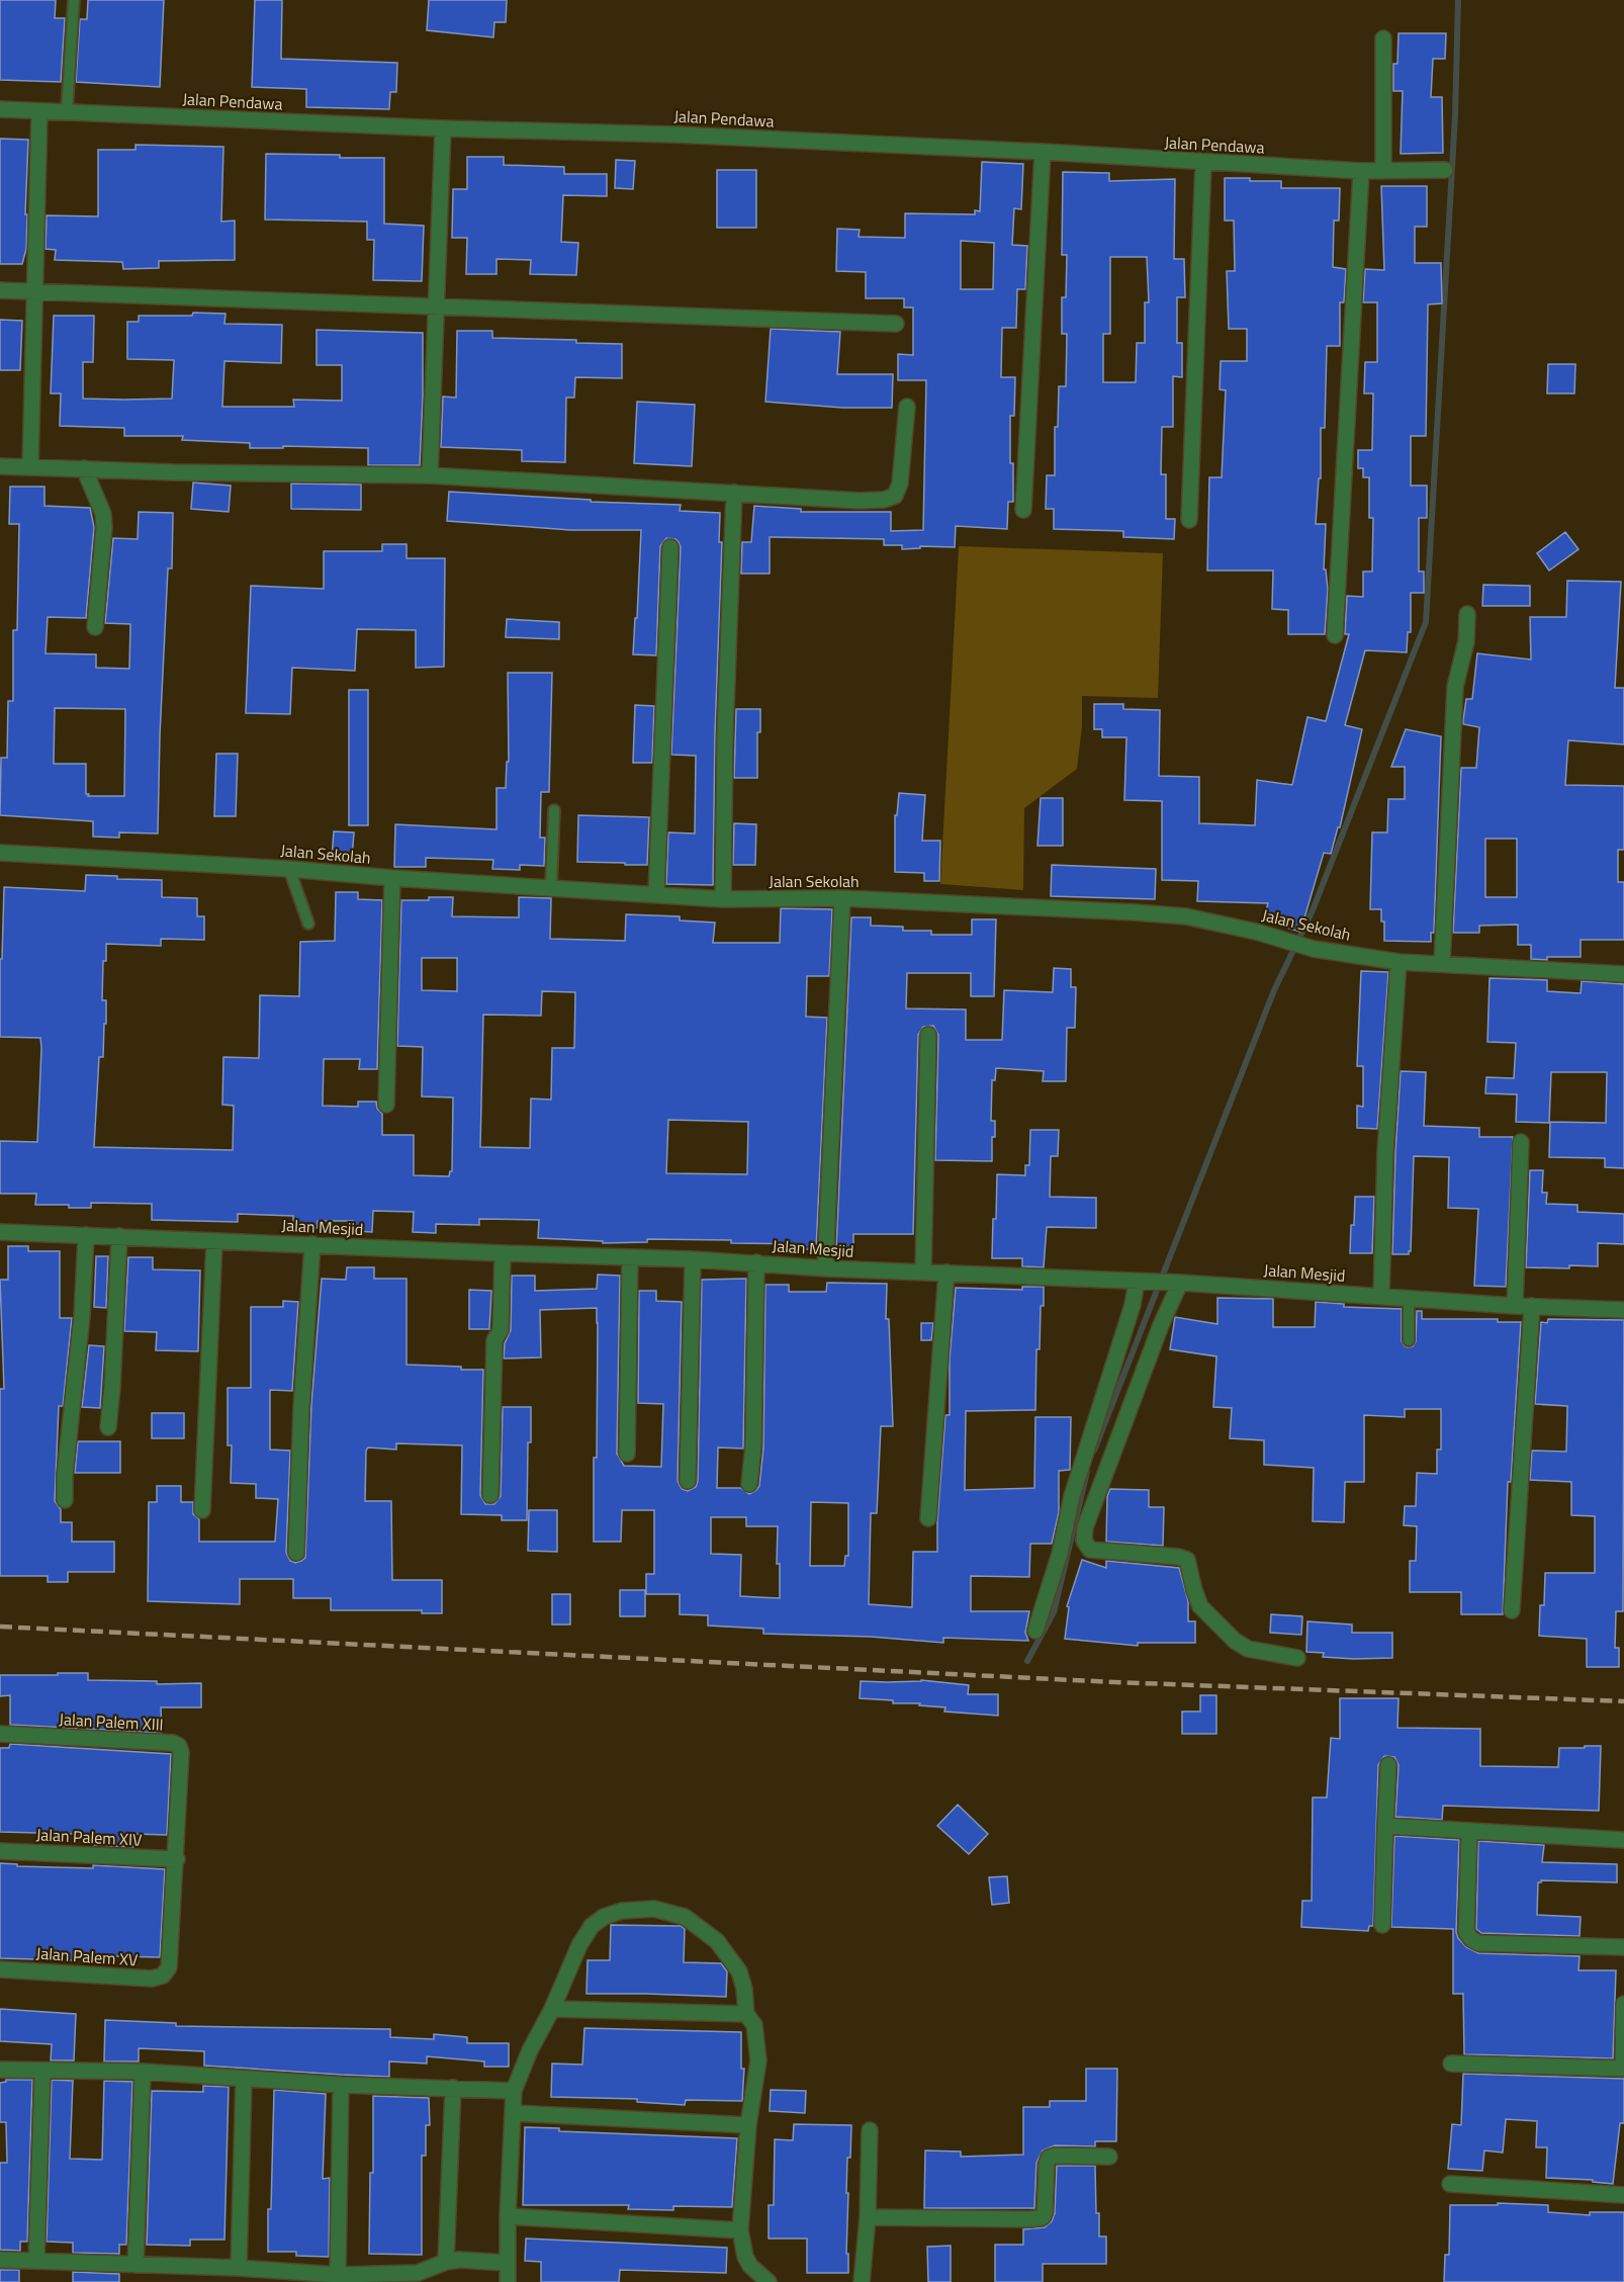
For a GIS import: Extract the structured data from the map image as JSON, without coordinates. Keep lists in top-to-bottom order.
{
  "streets": {
    "street": [
      "Jalan Pendawa",
      "Jalan Sekolah",
      "Jalan Mesjid",
      "Jalan Palem XIII",
      "Jalan Palem XIV",
      "Jalan Palem XV"
    ]
  },
  "crossings": [
    ["Jalan Palem XIII", "Jalan Palem XIV"],
    ["Jalan Palem XIII", "Jalan Palem XV"],
    ["Jalan Palem XIV", "Jalan Palem XV"]
  ]
}
